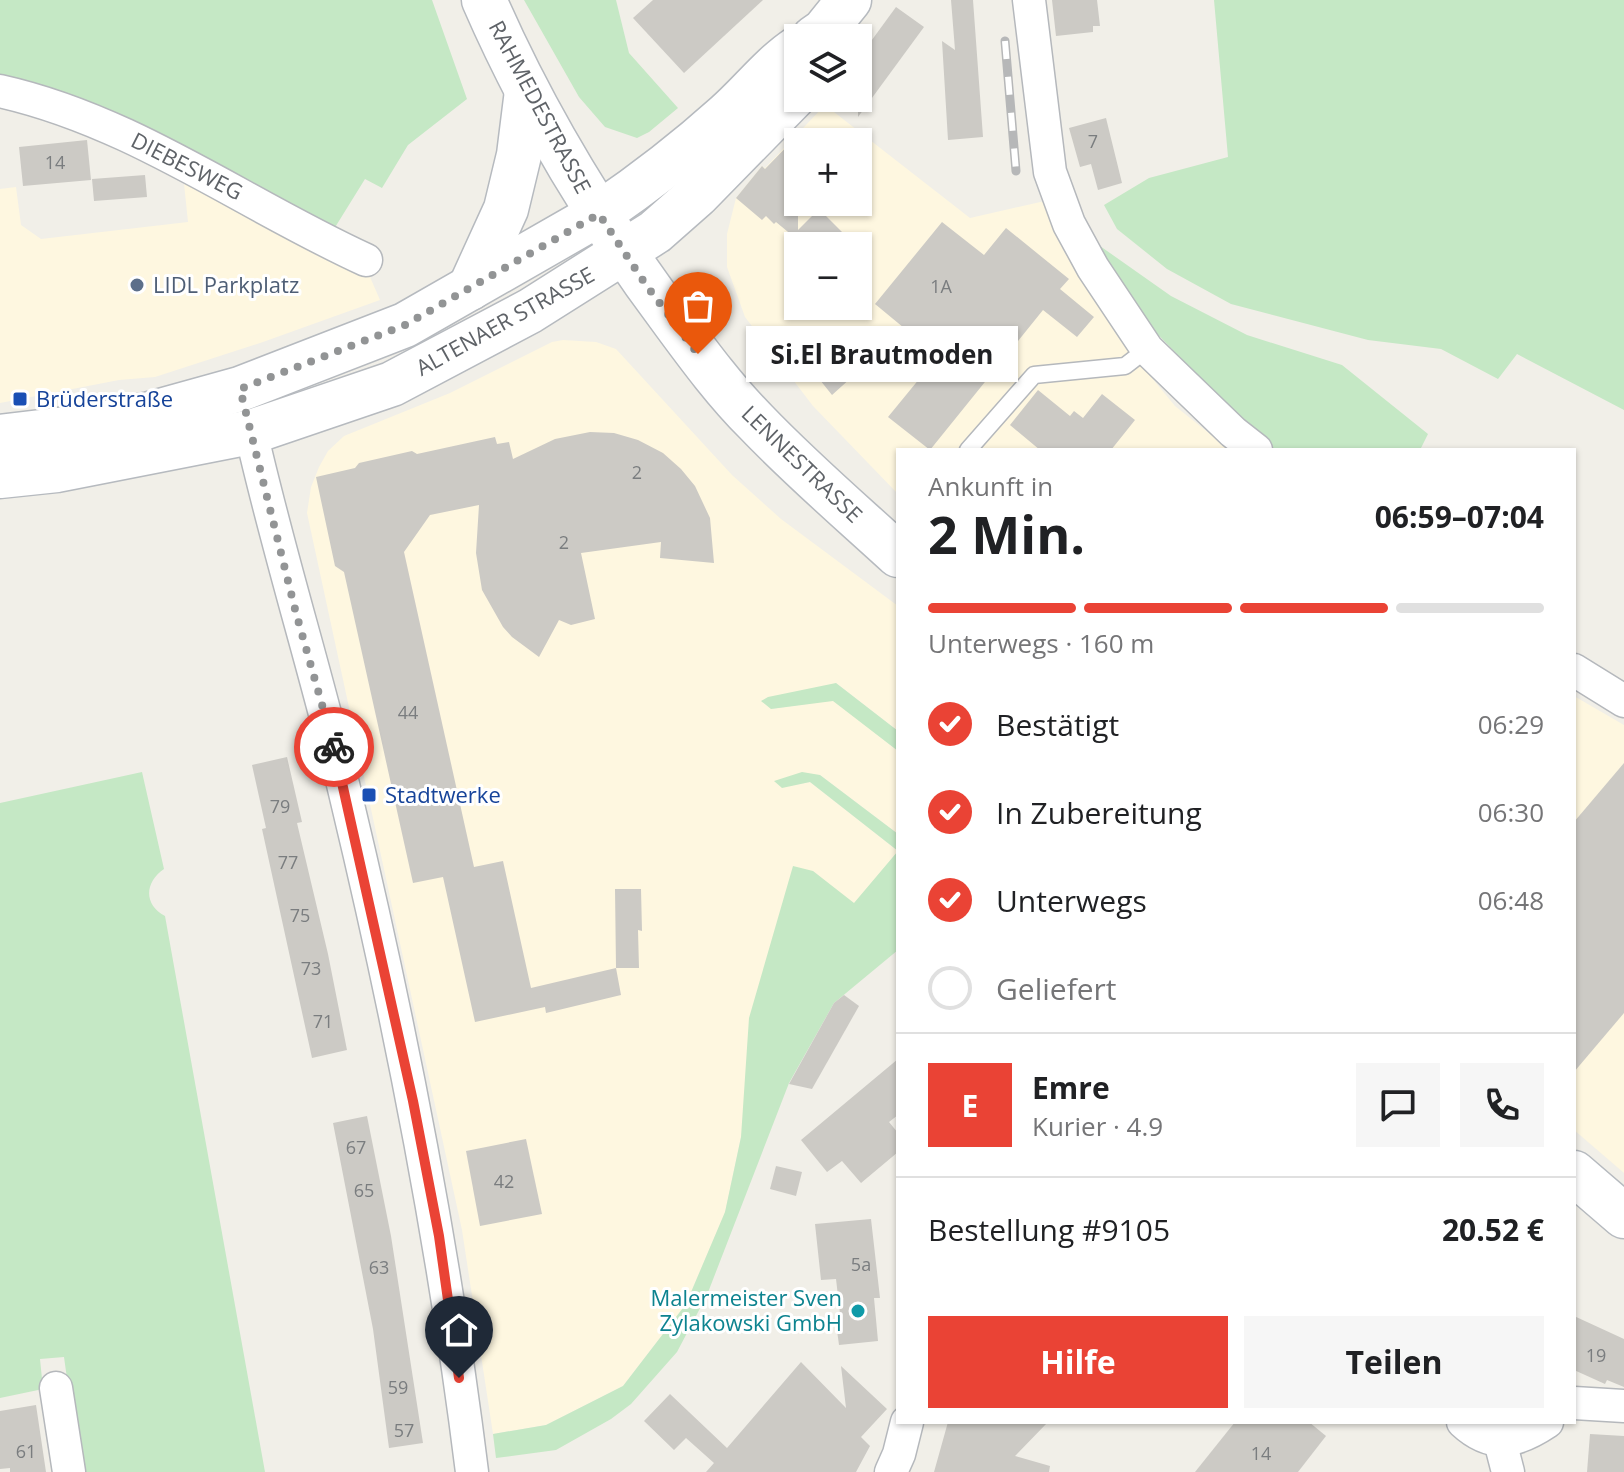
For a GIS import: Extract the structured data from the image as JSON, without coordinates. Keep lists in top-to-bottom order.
{
  "streets": {
    "main road": ["RAHMEDESTRASSE", "ALTENAER STRASSE", "LENNESTRASSE"],
    "street": ["DIEBESWEG"]
  },
  "crossings": [
    ["RAHMEDESTRASSE", "ALTENAER STRASSE"],
    ["RAHMEDESTRASSE", "LENNESTRASSE"],
    ["ALTENAER STRASSE", "LENNESTRASSE"]
  ],
  "places": {
    "other": ["LIDL Parkplatz", "Si.El Brautmoden", "Malermeister Sven Zylakowski GmbH"],
    "transit": ["Brüderstraße", "Stadtwerke"]
  },
  "house_numbers": [
    "7",
    "14",
    "1A",
    "2",
    "2",
    "44",
    "79",
    "77",
    "75",
    "73",
    "71",
    "67",
    "42",
    "65",
    "5a",
    "63",
    "19",
    "59",
    "57",
    "61",
    "14"
  ],
  "page": {
    "map_buttons": ["+", "−"],
    "bubble": "Si.El Brautmoden",
    "heading": ["2 Min.", "Ankunft in", "06:59–07:04"],
    "panel": [
      "Emre",
      "Kurier · 4.9",
      "Bestellung #9105",
      "20.52 €"
    ],
    "bar": "Unterwegs · 160 m",
    "list": [
      ["Bestätigt", "06:29"],
      ["In Zubereitung", "06:30"],
      ["Unterwegs", "06:48"],
      "Geliefert"
    ],
    "round": "E",
    "buttons": ["Hilfe", "Teilen"]
  }
}
